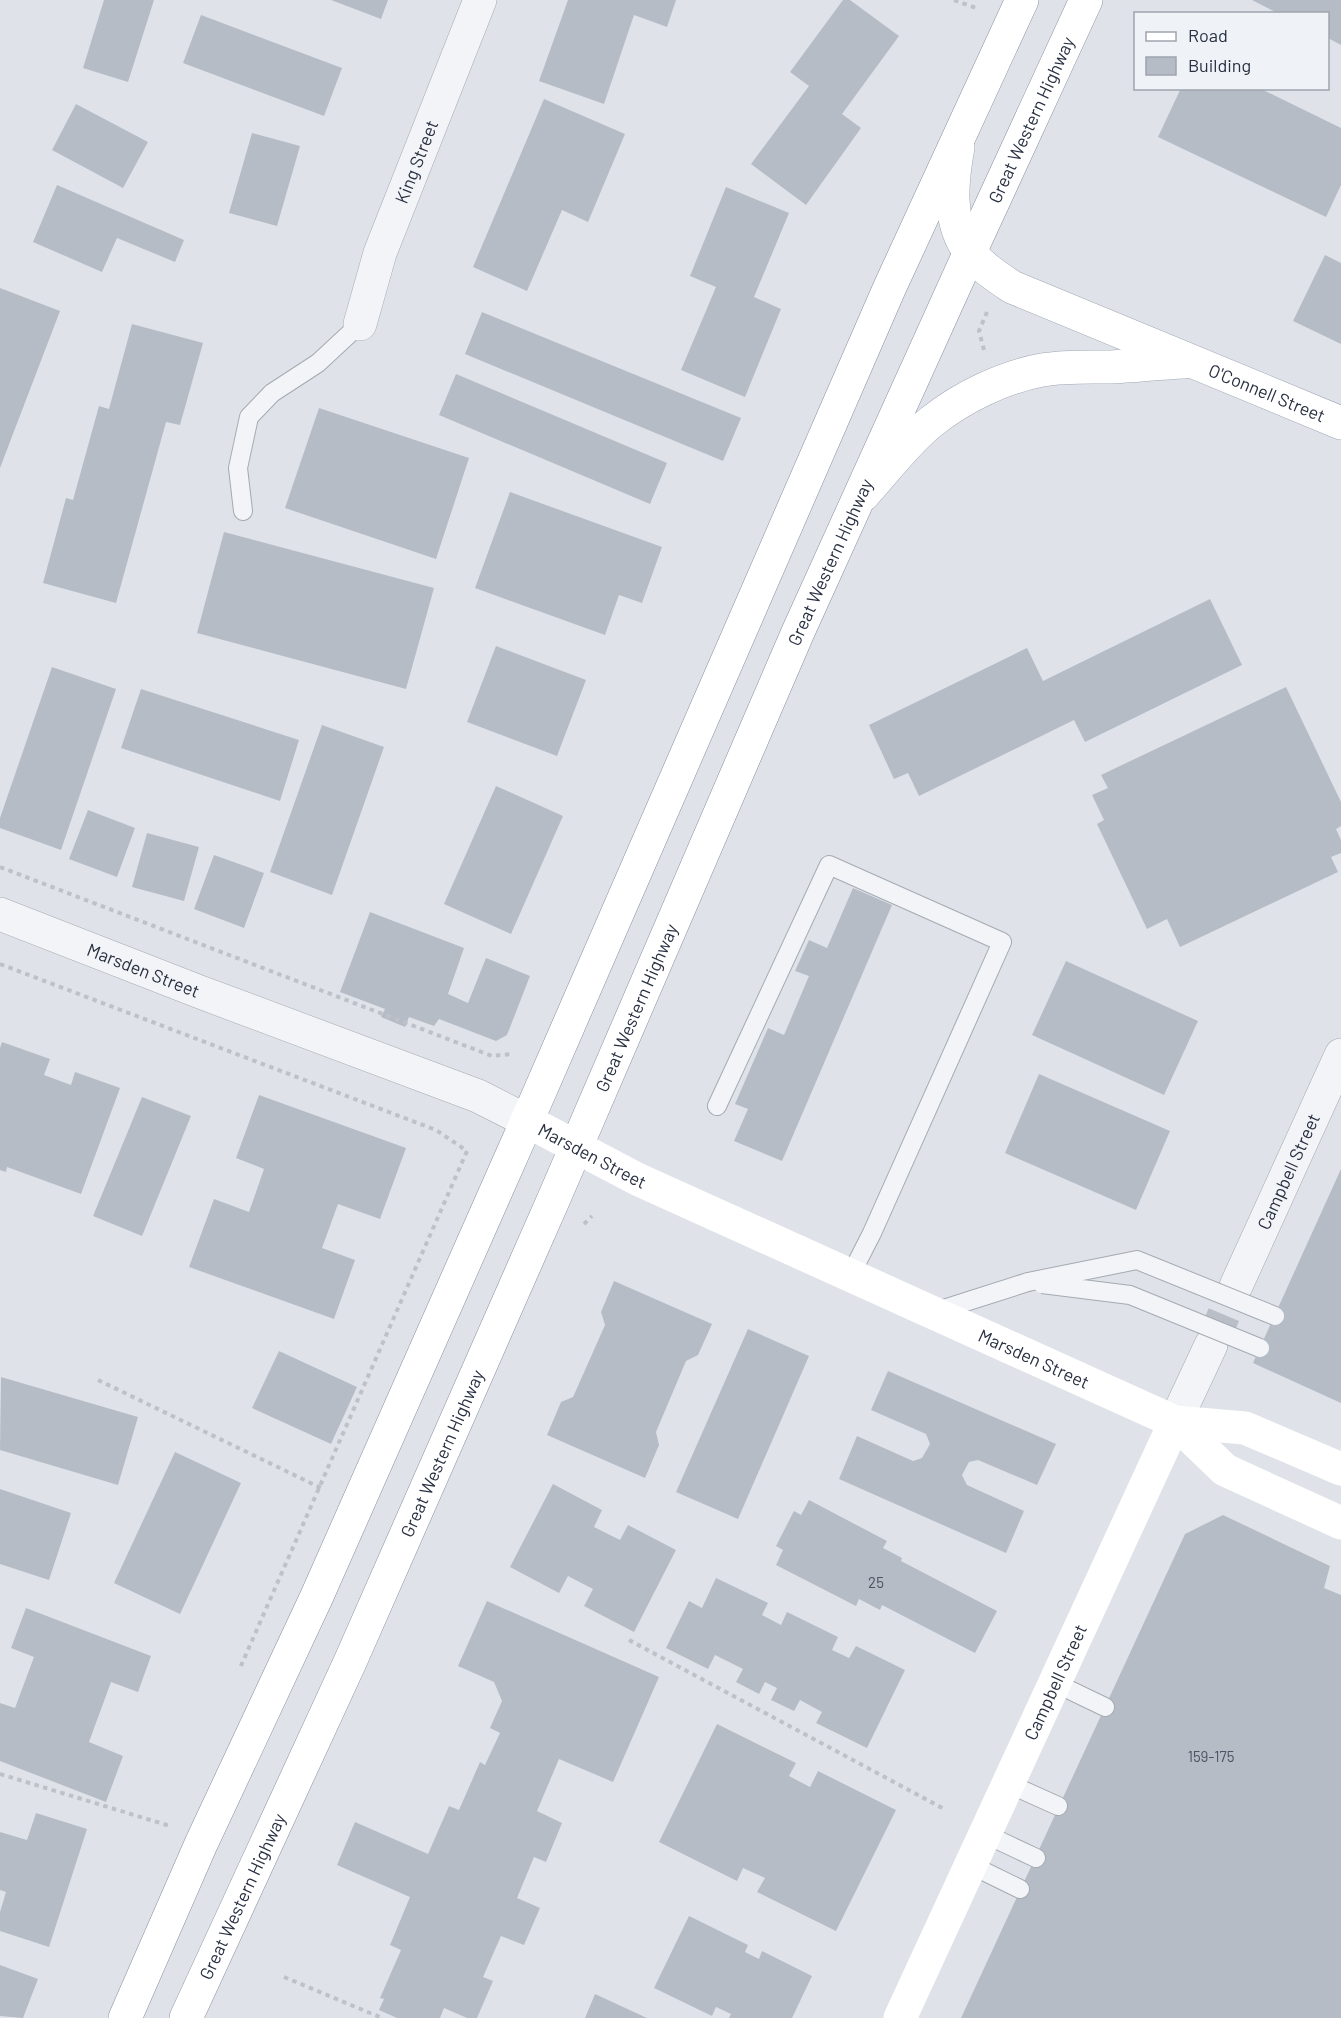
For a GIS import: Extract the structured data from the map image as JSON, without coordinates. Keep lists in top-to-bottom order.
{
  "streets": {
    "main road": [
      "Great Western Highway",
      "O'Connell Street",
      "Marsden Street",
      "Campbell Street"
    ],
    "street": ["King Street"]
  },
  "crossings": [
    ["Great Western Highway", "O'Connell Street"],
    ["Great Western Highway", "Marsden Street"],
    ["Marsden Street", "Campbell Street"]
  ],
  "house_numbers": ["25", "159-175"],
  "legend": ["Road", "Building"]
}
